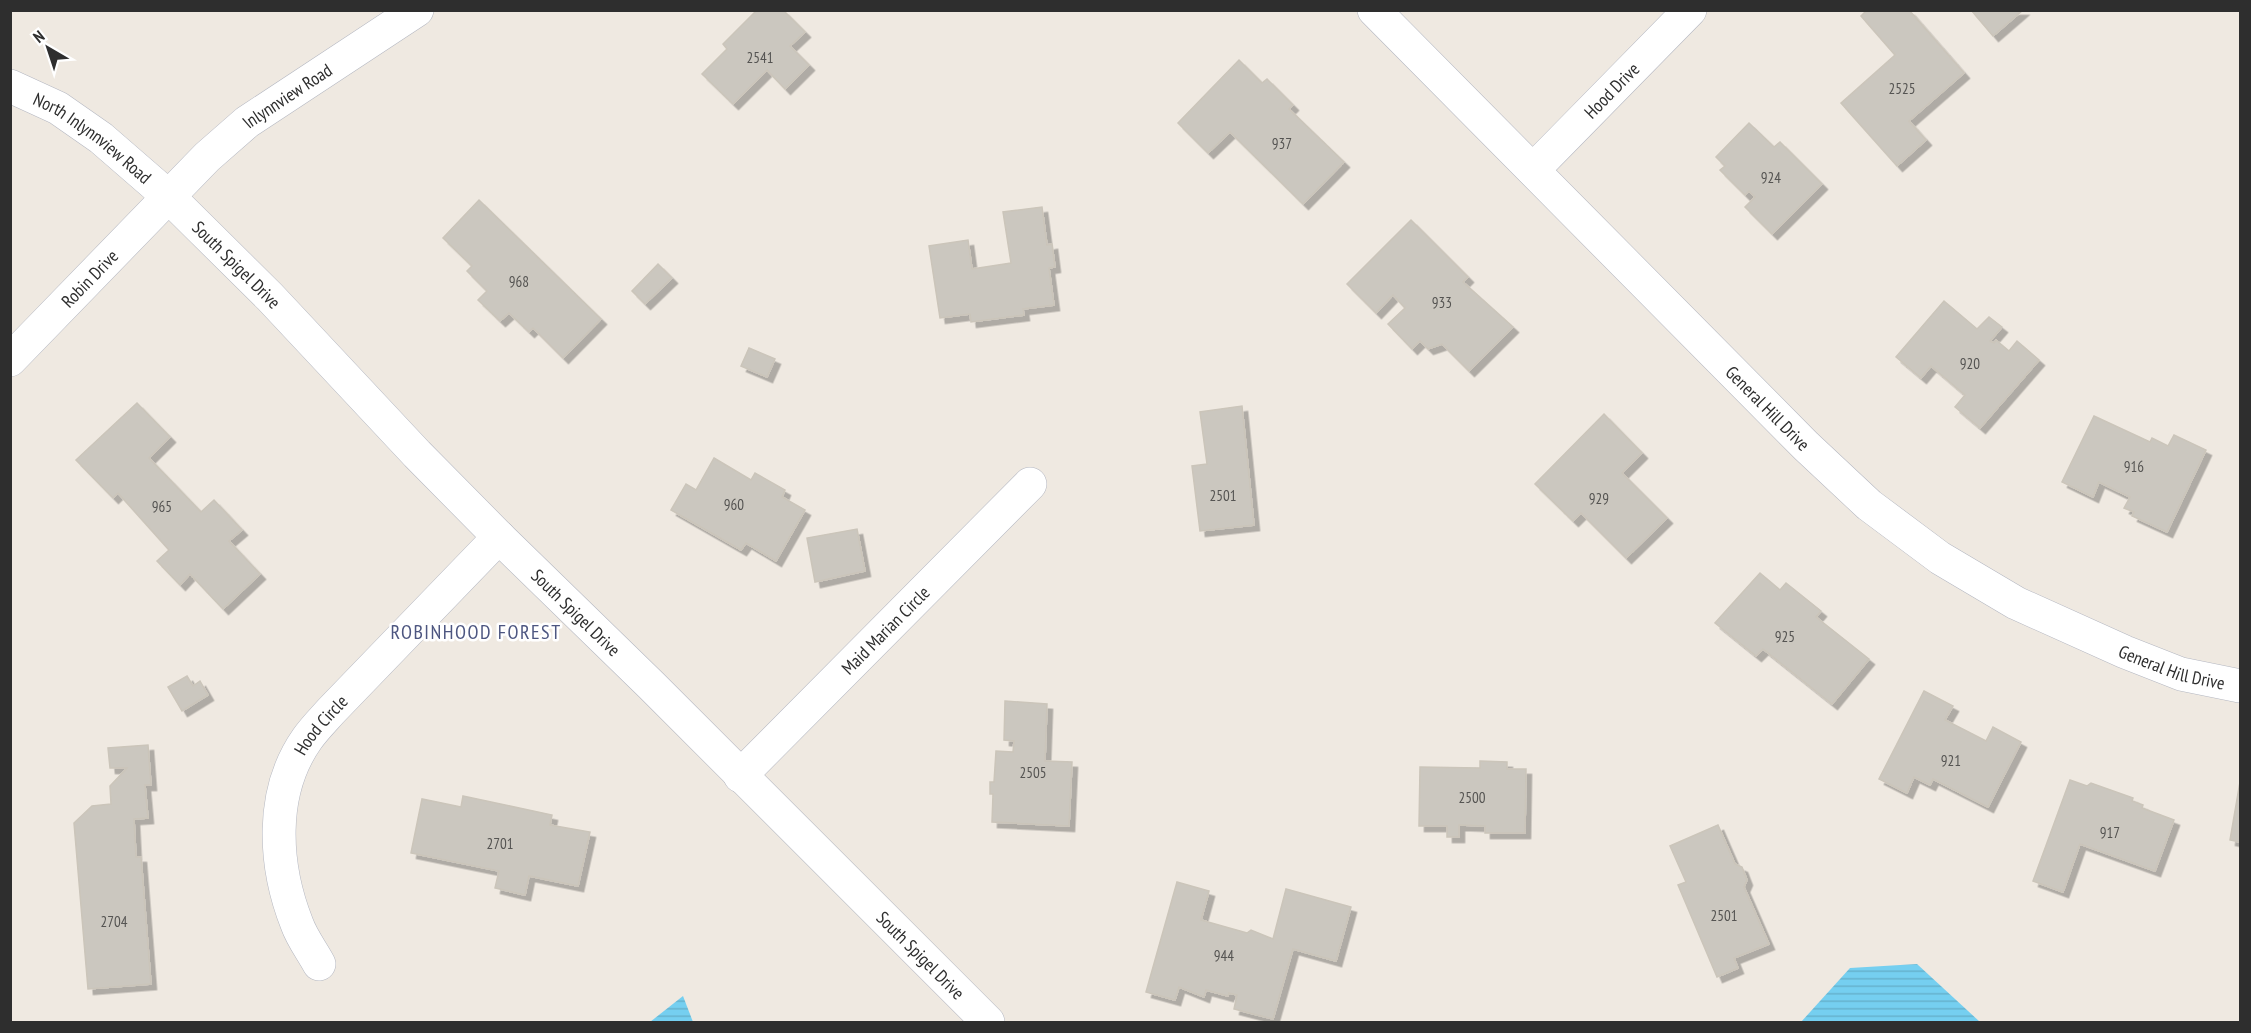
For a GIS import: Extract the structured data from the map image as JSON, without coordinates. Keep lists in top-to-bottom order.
{
  "streets": {
    "street": [
      "Hood Drive",
      "Inlynnview Road",
      "North Inlynnview Road",
      "South Spigel Drive",
      "Robin Drive",
      "General Hill Drive",
      "Maid Marian Circle",
      "Hood Circle"
    ]
  },
  "crossings": [
    ["Hood Drive", "General Hill Drive"],
    ["Inlynnview Road", "North Inlynnview Road"],
    ["Inlynnview Road", "South Spigel Drive"],
    ["Inlynnview Road", "Robin Drive"],
    ["North Inlynnview Road", "South Spigel Drive"],
    ["North Inlynnview Road", "Robin Drive"],
    ["South Spigel Drive", "Robin Drive"],
    ["South Spigel Drive", "Maid Marian Circle"],
    ["South Spigel Drive", "Hood Circle"]
  ],
  "districts": ["ROBINHOOD FOREST"],
  "house_numbers": [
    "2541",
    "2525",
    "937",
    "924",
    "968",
    "933",
    "920",
    "916",
    "2501",
    "929",
    "960",
    "965",
    "925",
    "921",
    "2505",
    "2500",
    "917",
    "2701",
    "2501",
    "2704",
    "944"
  ],
  "north": "top left"
}
